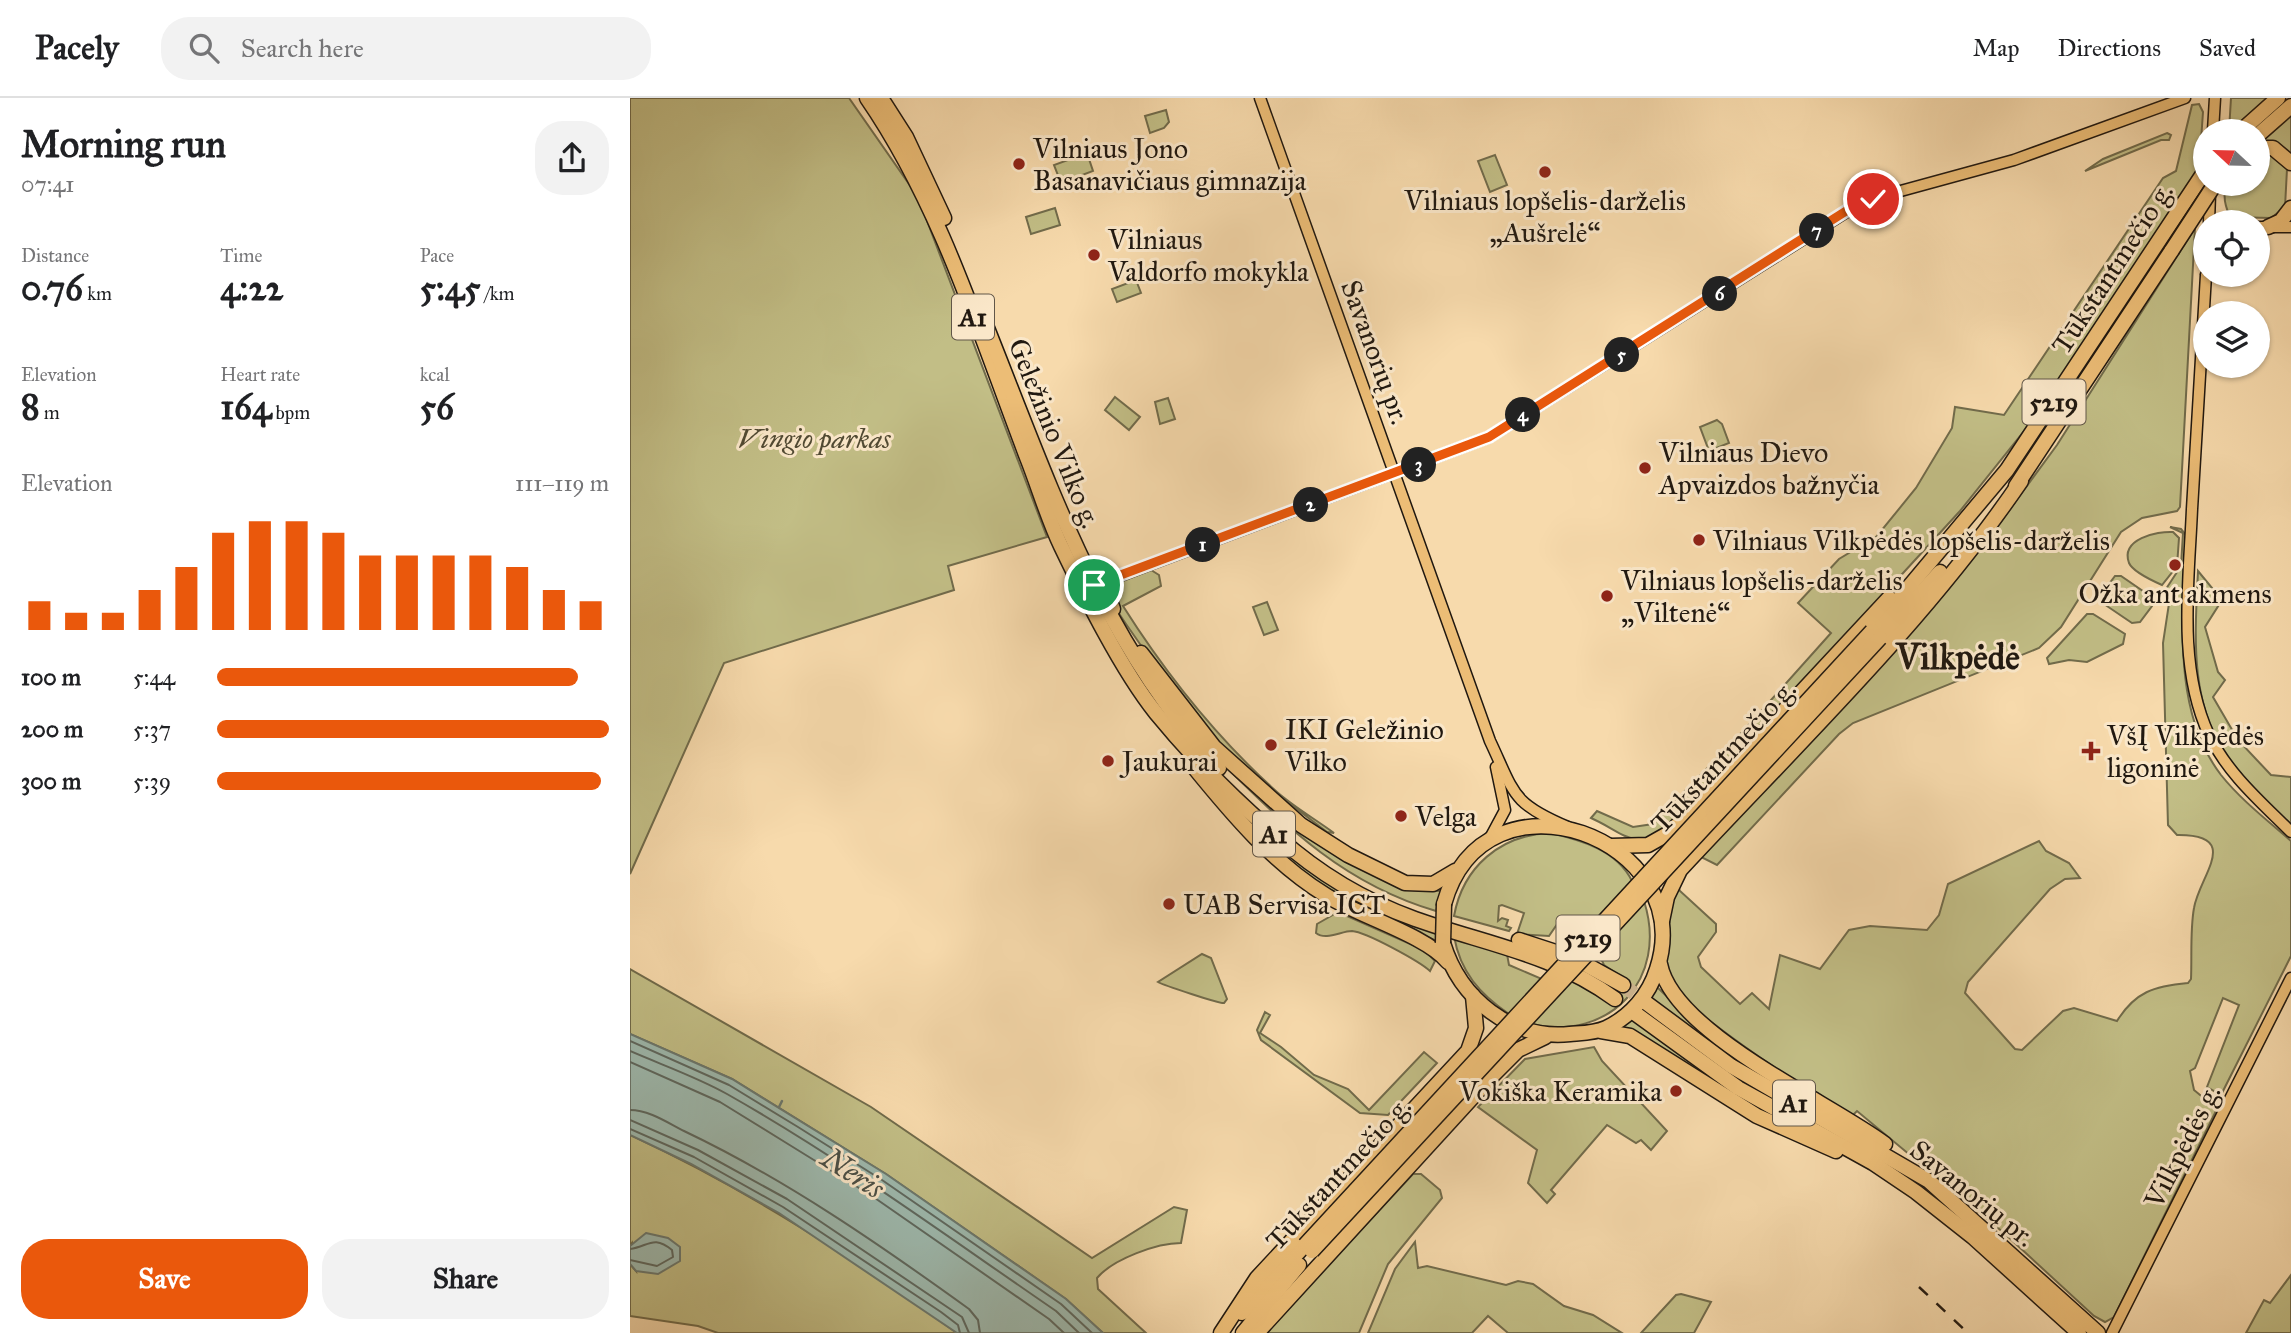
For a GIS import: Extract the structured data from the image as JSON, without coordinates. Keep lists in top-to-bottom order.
{
  "streets": {
    "highway": [
      "Tūkstantmečio g.",
      "A1",
      "Savanorių pr.",
      "5219",
      "Geležinio Vilko g."
    ],
    "main road": ["Vilkpėdės g."]
  },
  "crossings": [
    ["A1", "Savanorių pr."],
    ["A1", "Geležinio Vilko g."]
  ],
  "districts": ["Vilkpėdė"],
  "water": ["Neris"],
  "parks": ["Vingio parkas"],
  "places": {
    "other": [
      "Vilniaus Jono Basanavičiaus gimnazija",
      "Vilniaus lopšelis-darželis „Aušrelė“",
      "Vilniaus Valdorfo mokykla",
      "Vilniaus Dievo Apvaizdos bažnyčia",
      "Vilniaus Vilkpėdės lopšelis-darželis",
      "Ožka ant akmens",
      "Vilniaus lopšelis-darželis „Viltenė“",
      "IKI Geležinio Vilko",
      "Jaukurai",
      "Velga",
      "UAB Servisa ICT",
      "Vokiška Keramika"
    ],
    "health": ["VšĮ Vilkpėdės ligoninė"]
  },
  "north": "left",
  "page": {
    "header": "Pacely",
    "search": "Search here",
    "nav": ["Map", "Directions", "Saved"],
    "heading": ["Morning run", "07:41"],
    "pins": [
      "7",
      "6",
      "5",
      "4",
      "3",
      "2",
      "1"
    ],
    "stats": [
      ["Distance", "0.76 km"],
      ["Time", "4:22"],
      ["Pace", "5:45 /km"],
      ["Elevation", "8 m"],
      ["Heart rate", "164 bpm"],
      ["kcal", "56"]
    ],
    "chart": ["Elevation", "111–119 m"],
    "list": [
      {
        "name": "100 m",
        "note": "5:44"
      },
      {
        "name": "200 m",
        "note": "5:37"
      },
      {
        "name": "300 m",
        "note": "5:39"
      }
    ],
    "buttons": ["Save", "Share"]
  }
}
